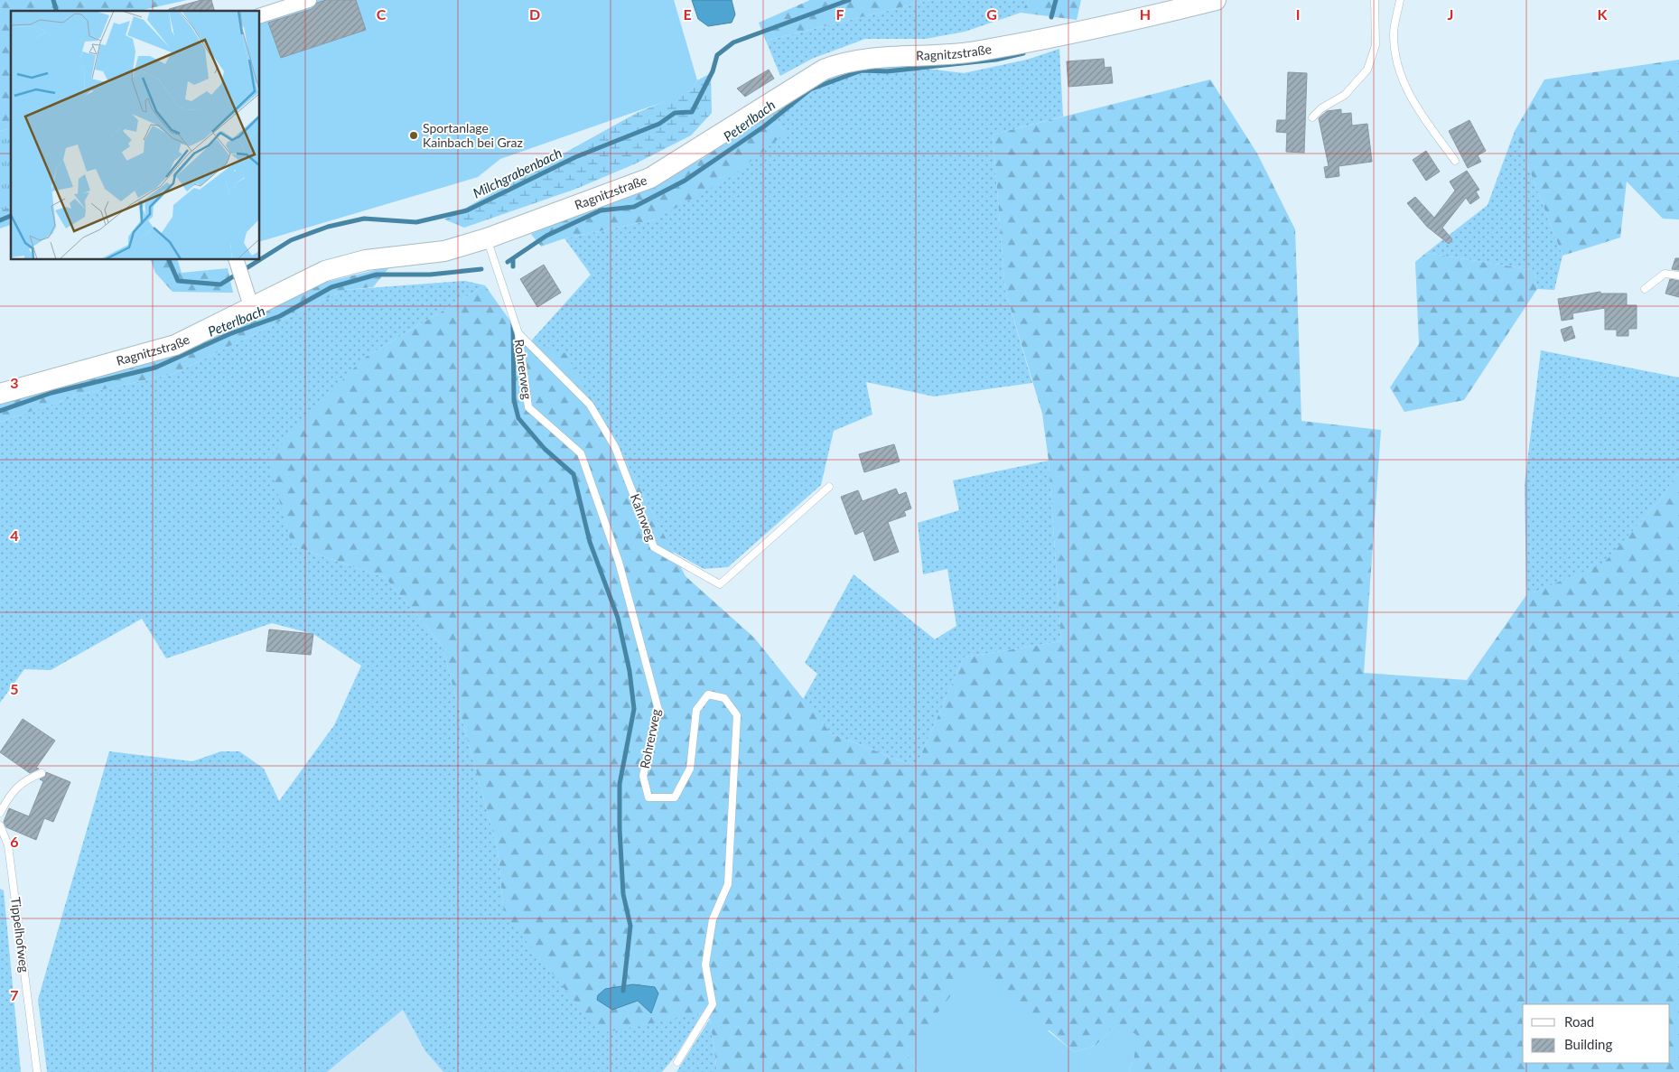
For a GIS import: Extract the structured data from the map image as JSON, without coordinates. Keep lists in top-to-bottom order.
{
  "streets": {
    "main road": ["Ragnitzstraße"],
    "lane": ["Rohrerweg", "Kahrweg", "Tippelhofweg"]
  },
  "crossings": [
    ["Ragnitzstraße", "Rohrerweg"],
    ["Rohrerweg", "Kahrweg"]
  ],
  "water": ["Peterlbach", "Milchgrabenbach"],
  "places": ["Sportanlage Kainbach bei Graz"],
  "legend": ["Road", "Building"],
  "grid": {
    "columns": [
      "C",
      "D",
      "E",
      "F",
      "G",
      "H",
      "I",
      "J",
      "K"
    ],
    "rows": [
      "3",
      "4",
      "5",
      "6",
      "7"
    ]
  }
}
